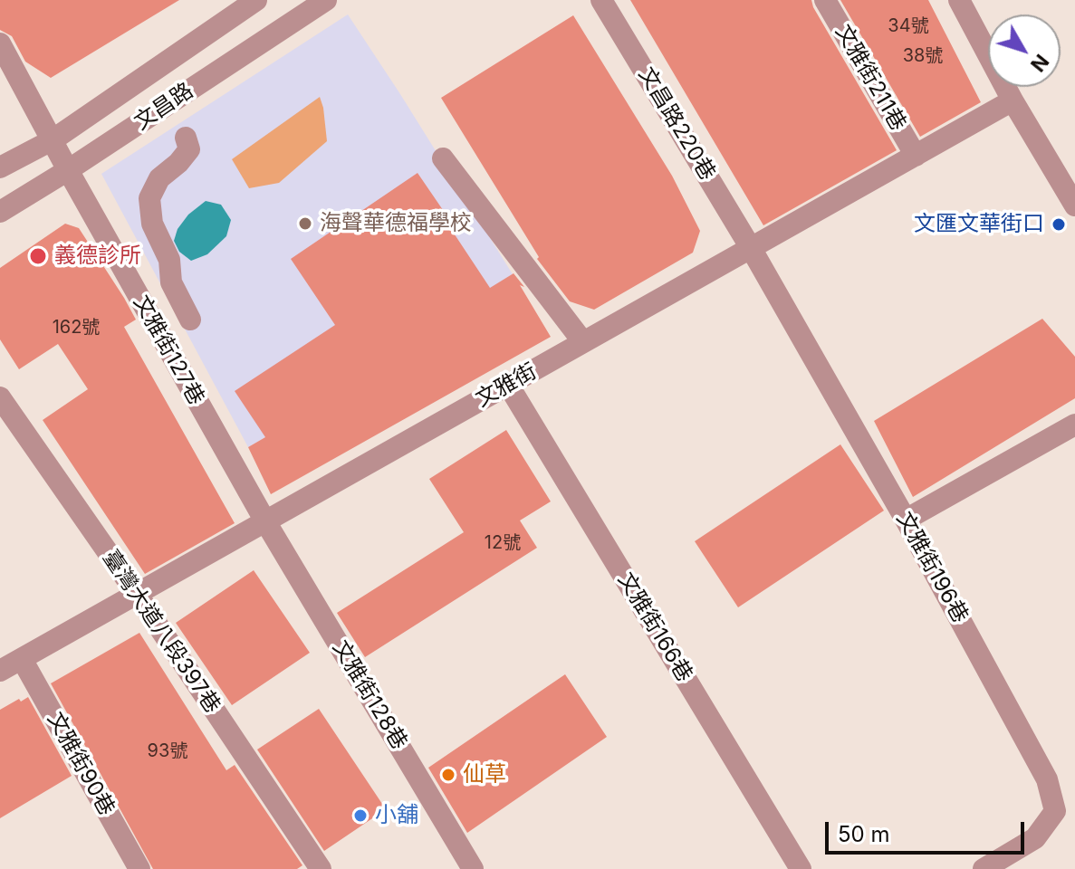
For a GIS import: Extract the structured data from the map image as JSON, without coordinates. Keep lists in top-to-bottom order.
{
  "streets": {
    "street": [
      "文雅街211巷",
      "文昌路",
      "文昌路220巷",
      "文雅街127巷",
      "文雅街",
      "文雅街196巷",
      "文雅街166巷",
      "臺灣大道八段397巷",
      "文雅街128巷",
      "文雅街90巷"
    ]
  },
  "crossings": [
    ["文雅街211巷", "文雅街"],
    ["文昌路", "文雅街127巷"],
    ["文昌路220巷", "文雅街"],
    ["文昌路220巷", "文雅街196巷"],
    ["文雅街127巷", "文雅街"],
    ["文雅街127巷", "文雅街128巷"],
    ["文雅街", "文雅街196巷"],
    ["文雅街", "文雅街166巷"],
    ["文雅街", "臺灣大道八段397巷"],
    ["文雅街", "文雅街128巷"],
    ["文雅街", "文雅街90巷"]
  ],
  "places": [
    "海聲華德福學校",
    "文匯文華街口",
    "義德診所",
    "仙草",
    "小舖"
  ],
  "house_numbers": [
    "34號",
    "38號",
    "162號",
    "12號",
    "93號"
  ],
  "scale_bar": "50 m",
  "north": "bottom right"
}
